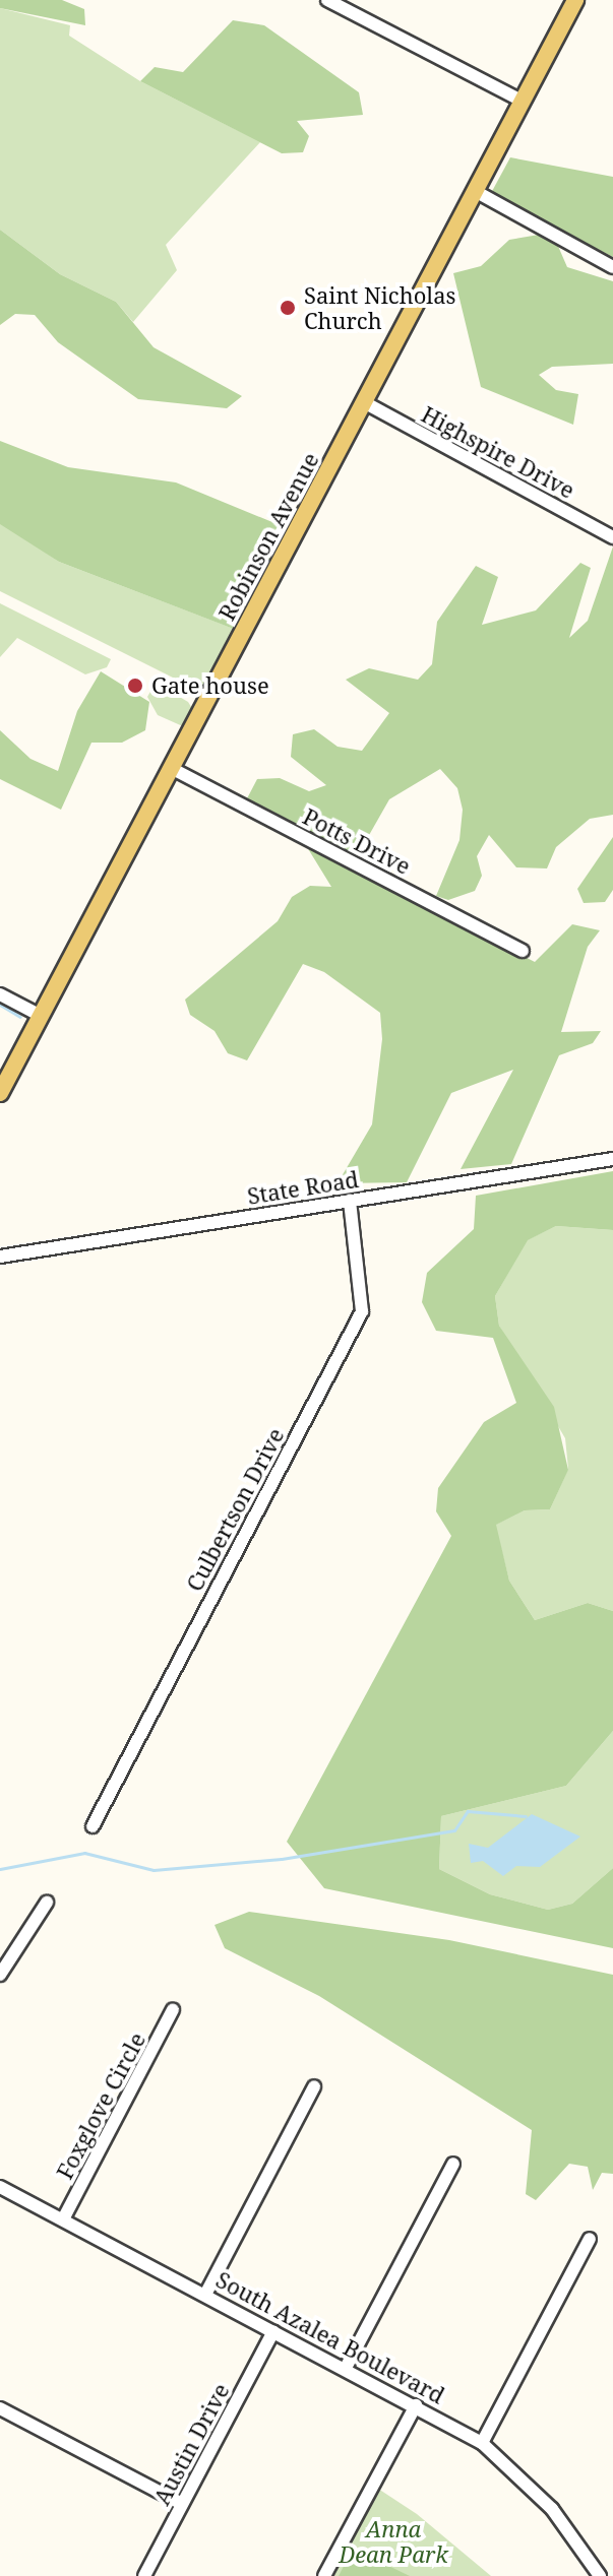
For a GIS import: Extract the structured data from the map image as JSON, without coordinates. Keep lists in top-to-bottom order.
{
  "streets": {
    "main road": ["Robinson Avenue"],
    "street": [
      "Highspire Drive",
      "Potts Drive",
      "State Road",
      "Culbertson Drive",
      "Foxglove Circle",
      "South Azalea Boulevard",
      "Austin Drive"
    ]
  },
  "crossings": [
    ["Highspire Drive", "Robinson Avenue"],
    ["Robinson Avenue", "Potts Drive"],
    ["State Road", "Culbertson Drive"],
    ["Foxglove Circle", "South Azalea Boulevard"],
    ["South Azalea Boulevard", "Austin Drive"]
  ],
  "parks": ["Anna Dean Park"],
  "places": ["Saint Nicholas Church", "Gate house"]
}
